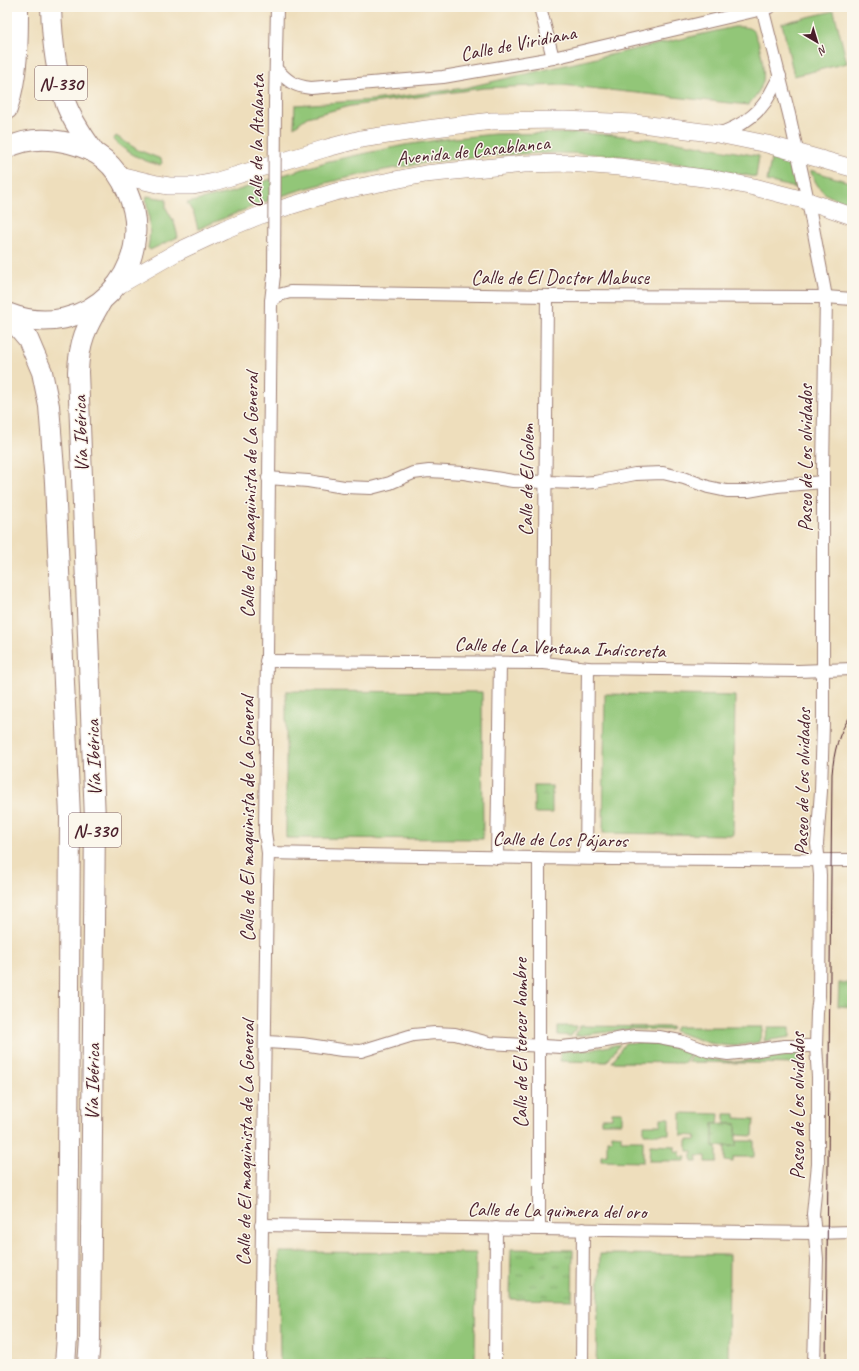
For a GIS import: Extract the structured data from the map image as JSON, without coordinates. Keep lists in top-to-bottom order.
{
  "streets": {
    "highway": ["N-330", "Vía Ibérica"],
    "main road": ["Avenida de Casablanca"],
    "street": [
      "Calle de Viridiana",
      "Calle de la Atalanta",
      "Calle de El Doctor Mabuse",
      "Paseo de Los olvidados",
      "Calle de El Golem",
      "Calle de El maquinista de La General",
      "Calle de La Ventana Indiscreta",
      "Calle de Los Pájaros",
      "Calle de El tercer hombre",
      "Calle de La quimera del oro"
    ]
  },
  "crossings": [
    ["Calle de Viridiana", "Calle de la Atalanta"],
    ["Calle de Viridiana", "Paseo de Los olvidados"],
    ["N-330", "Avenida de Casablanca"],
    ["N-330", "Vía Ibérica"],
    ["Calle de la Atalanta", "Calle de El maquinista de La General"],
    ["Avenida de Casablanca", "Vía Ibérica"],
    ["Avenida de Casablanca", "Paseo de Los olvidados"],
    ["Calle de El Doctor Mabuse", "Paseo de Los olvidados"],
    ["Calle de El Doctor Mabuse", "Calle de El Golem"],
    ["Calle de El Doctor Mabuse", "Calle de El maquinista de La General"],
    ["Paseo de Los olvidados", "Calle de La Ventana Indiscreta"],
    ["Paseo de Los olvidados", "Calle de Los Pájaros"],
    ["Paseo de Los olvidados", "Calle de La quimera del oro"],
    ["Calle de El Golem", "Calle de La Ventana Indiscreta"],
    ["Calle de El maquinista de La General", "Calle de La Ventana Indiscreta"],
    ["Calle de El maquinista de La General", "Calle de Los Pájaros"],
    ["Calle de El maquinista de La General", "Calle de La quimera del oro"],
    ["Calle de Los Pájaros", "Calle de El tercer hombre"],
    ["Calle de El tercer hombre", "Calle de La quimera del oro"]
  ],
  "north": "bottom right"
}
